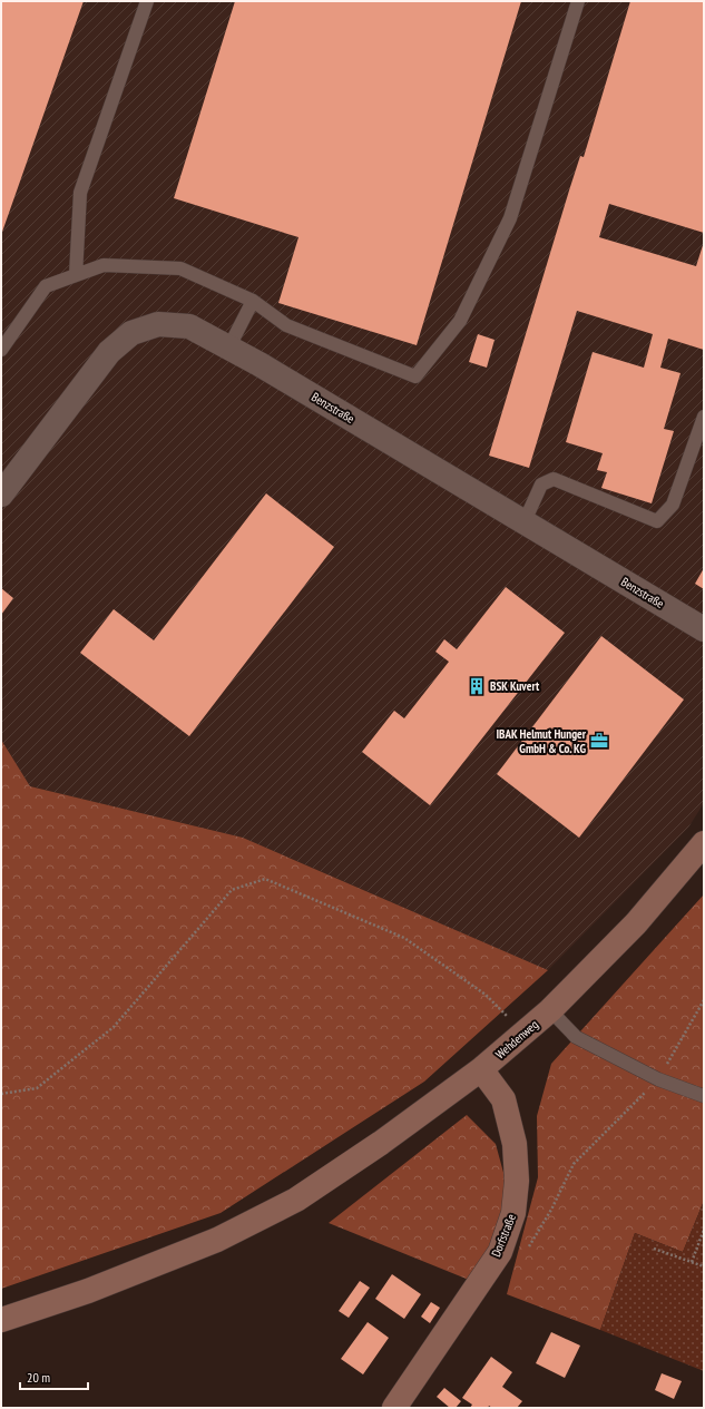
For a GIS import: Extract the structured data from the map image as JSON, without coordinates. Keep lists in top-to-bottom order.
{
  "streets": {
    "main road": ["Wehdenweg", "Dorfstraße"],
    "street": ["Benzstraße"]
  },
  "crossings": [
    ["Wehdenweg", "Dorfstraße"]
  ],
  "places": {
    "building": ["BSK Kuvert"],
    "office": ["IBAK Helmut Hunger GmbH & Co. KG"]
  },
  "scale_bar": "20 m"
}
